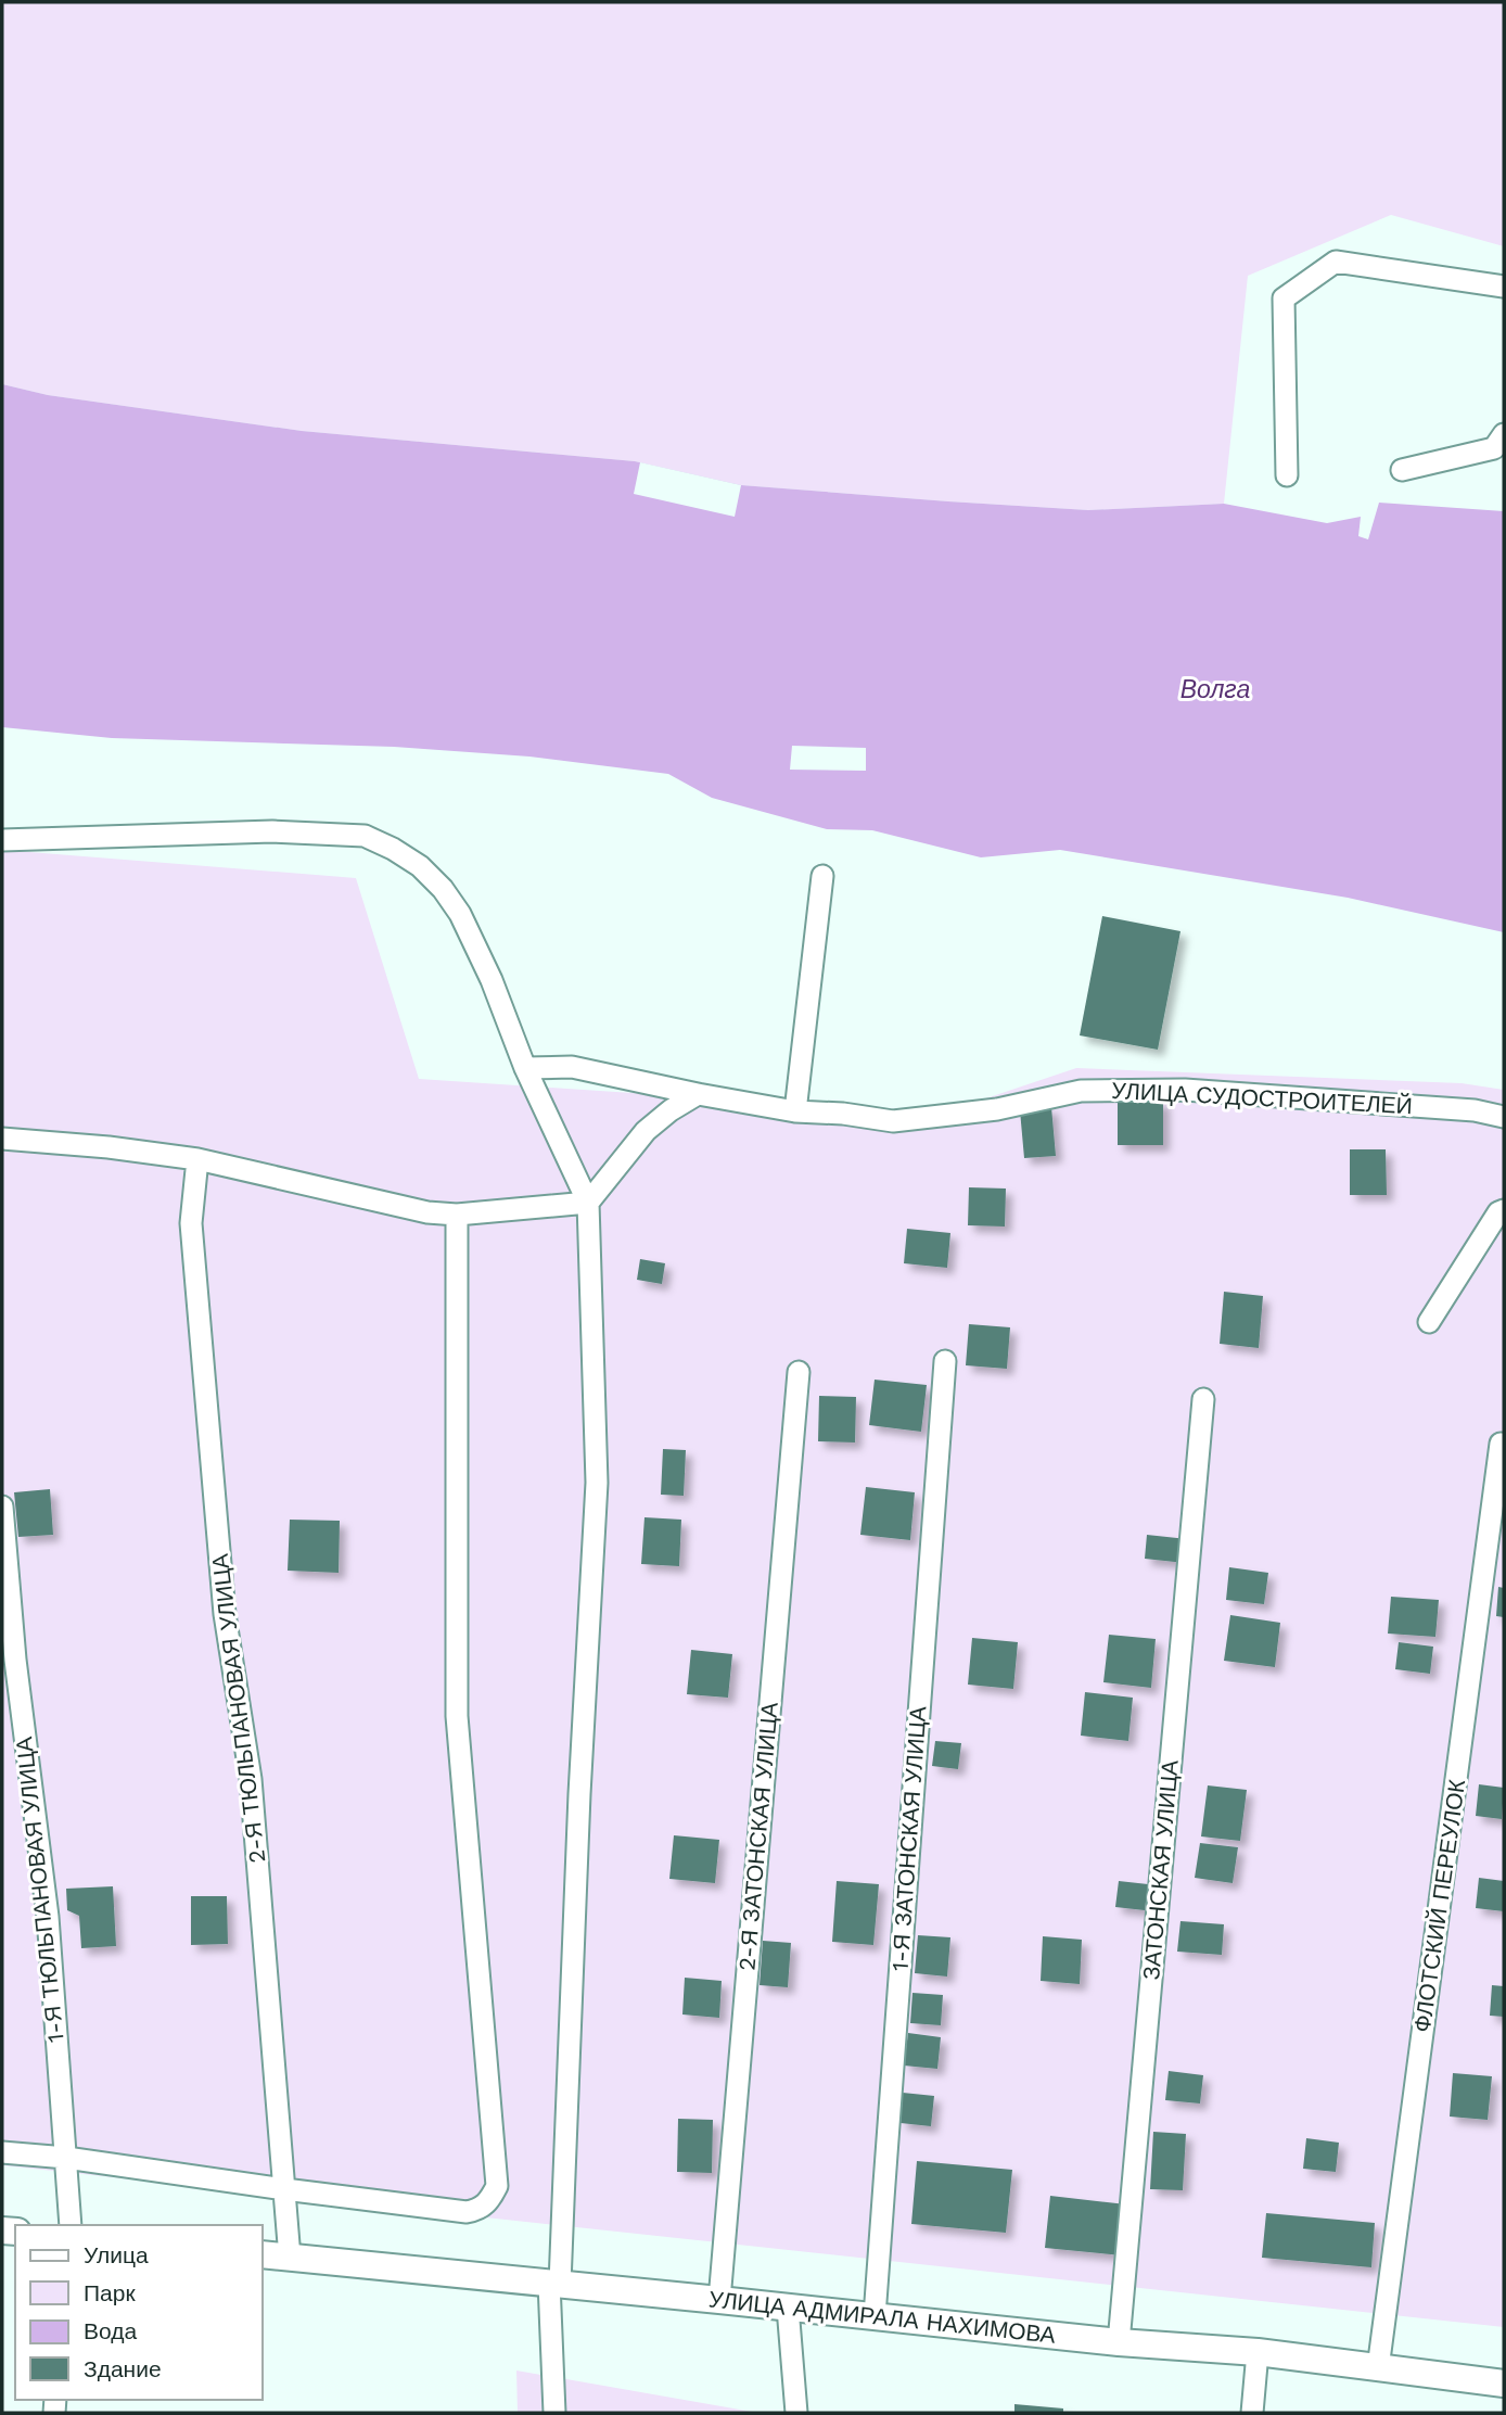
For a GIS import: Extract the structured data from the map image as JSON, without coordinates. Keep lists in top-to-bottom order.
{
  "streets": {
    "main road": ["УЛИЦА АДМИРАЛА НАХИМОВА"],
    "street": [
      "УЛИЦА СУДОСТРОИТЕЛЕЙ",
      "2-Я ТЮЛЬПАНОВАЯ УЛИЦА",
      "2-Я ЗАТОНСКАЯ УЛИЦА",
      "1-Я ЗАТОНСКАЯ УЛИЦА",
      "ЗАТОНСКАЯ УЛИЦА",
      "1-Я ТЮЛЬПАНОВАЯ УЛИЦА",
      "ФЛОТСКИЙ ПЕРЕУЛОК"
    ]
  },
  "crossings": [
    ["2-Я ТЮЛЬПАНОВАЯ УЛИЦА", "УЛИЦА АДМИРАЛА НАХИМОВА"],
    ["2-Я ЗАТОНСКАЯ УЛИЦА", "УЛИЦА АДМИРАЛА НАХИМОВА"],
    ["1-Я ЗАТОНСКАЯ УЛИЦА", "УЛИЦА АДМИРАЛА НАХИМОВА"],
    ["ЗАТОНСКАЯ УЛИЦА", "УЛИЦА АДМИРАЛА НАХИМОВА"],
    ["ФЛОТСКИЙ ПЕРЕУЛОК", "УЛИЦА АДМИРАЛА НАХИМОВА"]
  ],
  "water": ["Волга"],
  "legend": [
    "Улица",
    "Парк",
    "Вода",
    "Здание"
  ]
}
